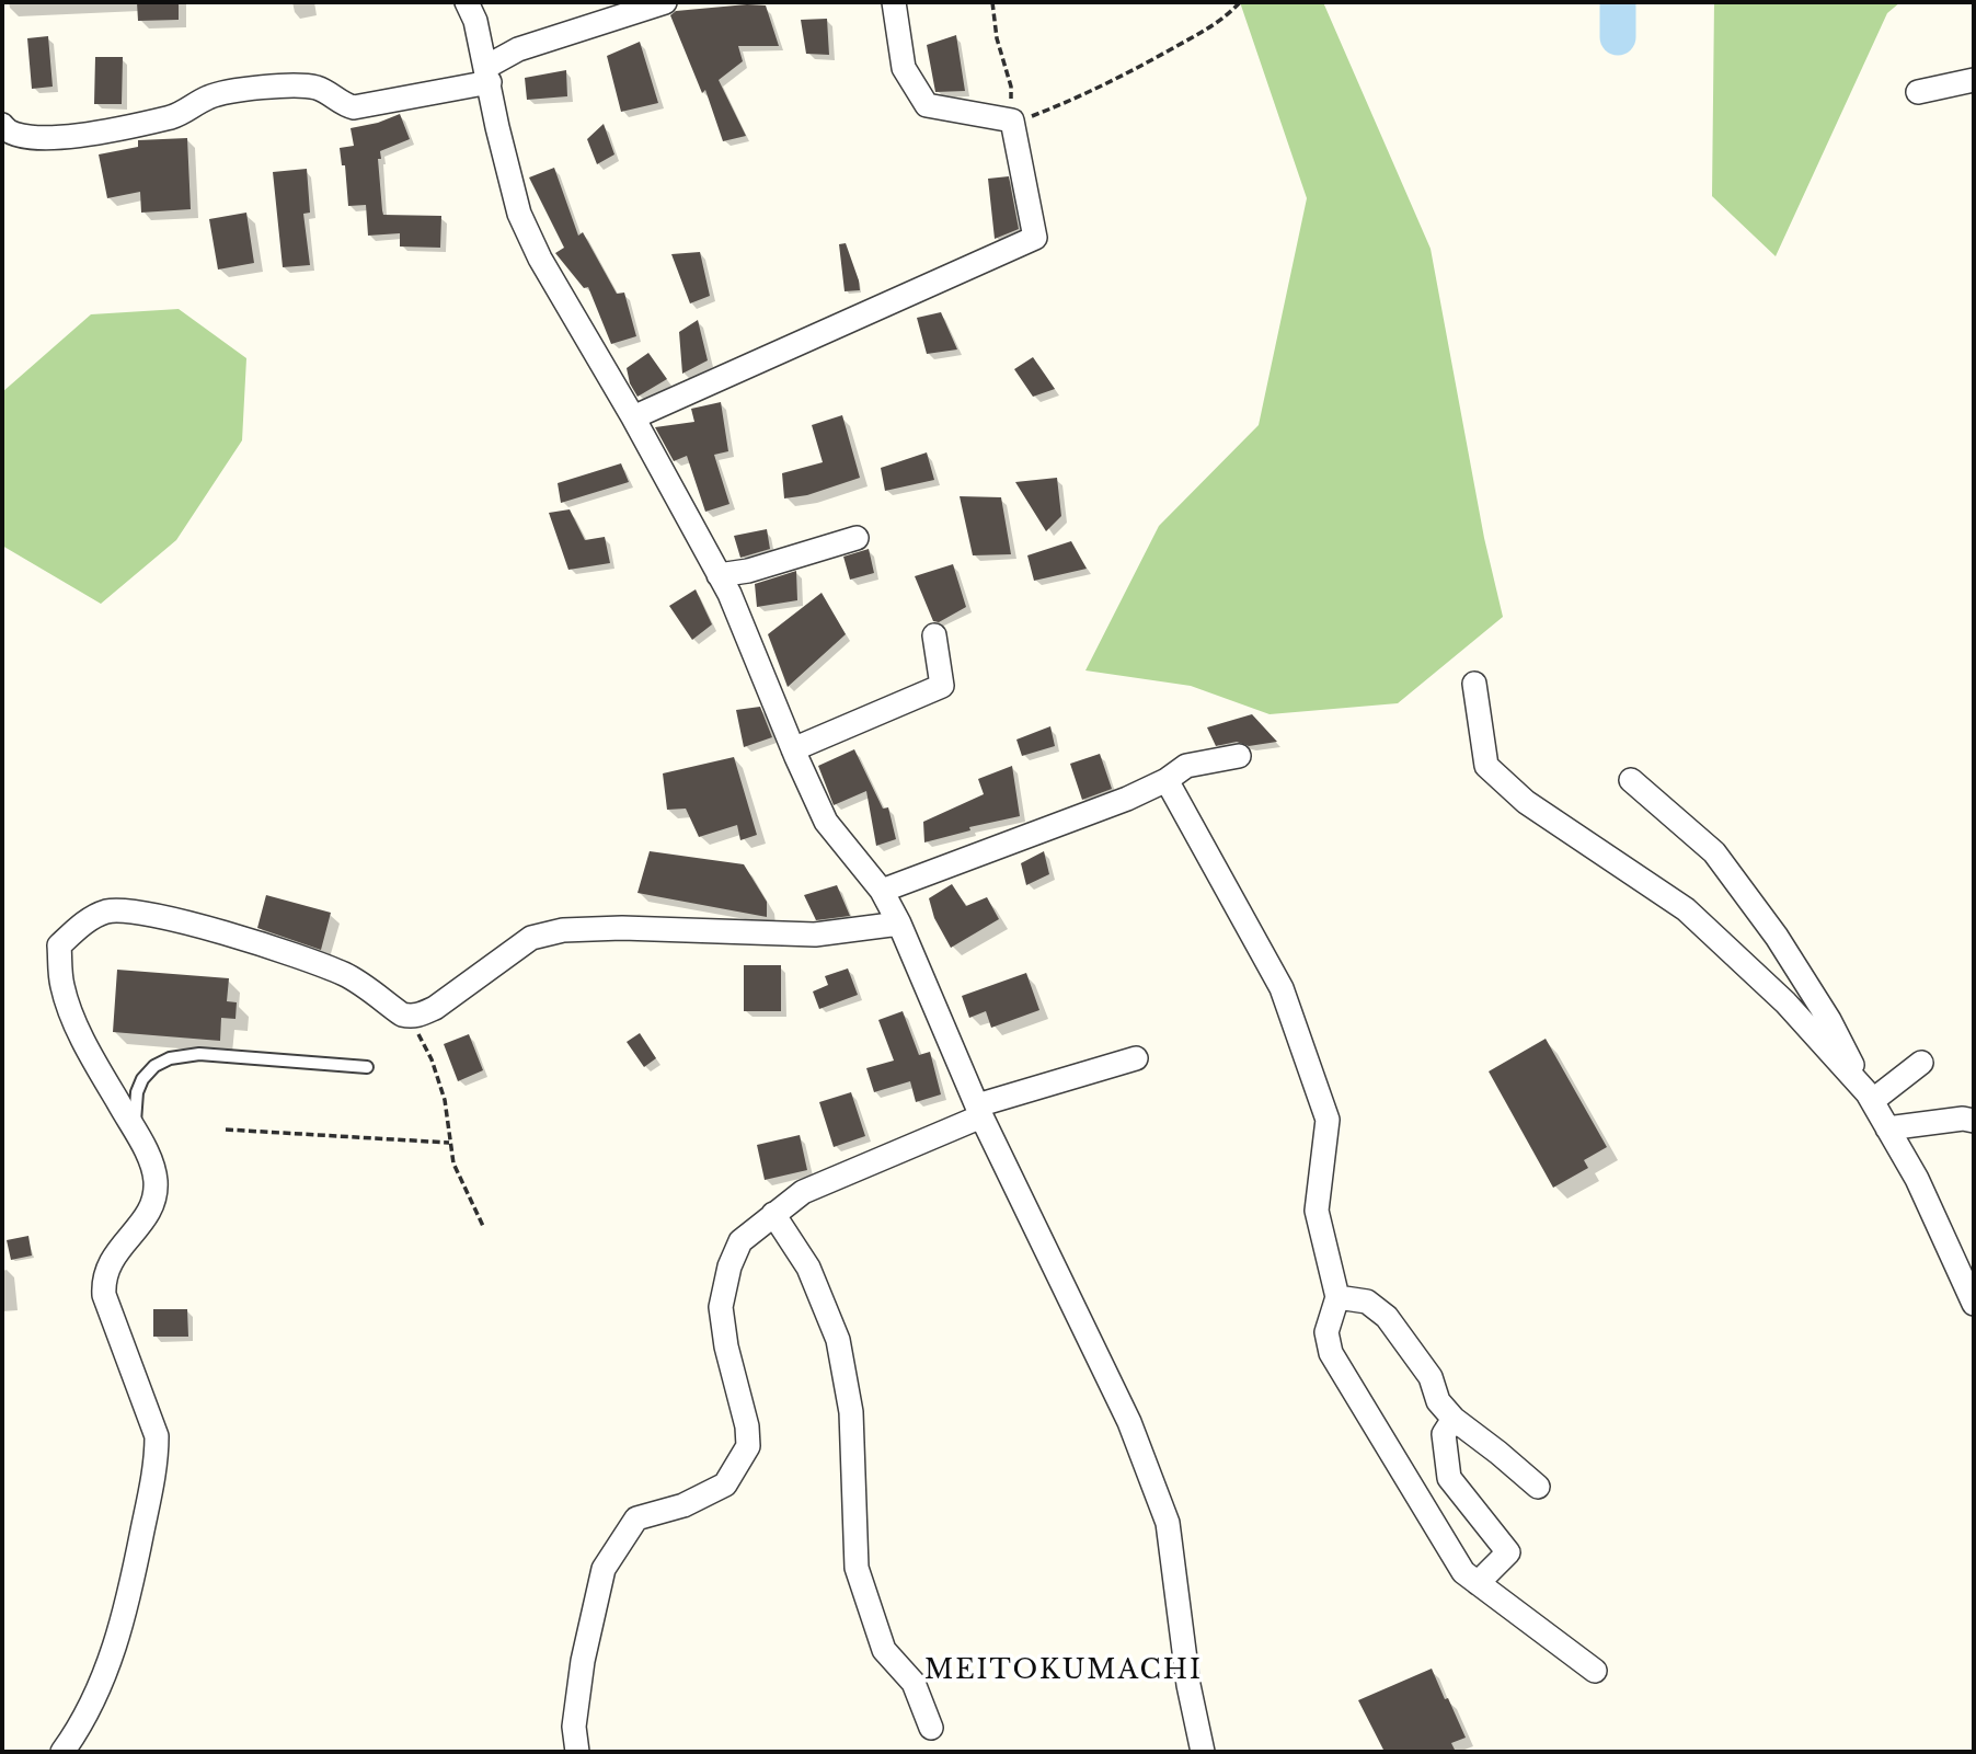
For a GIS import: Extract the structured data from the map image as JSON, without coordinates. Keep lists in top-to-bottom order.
{
  "districts": ["MEITOKUMACHI"]
}
